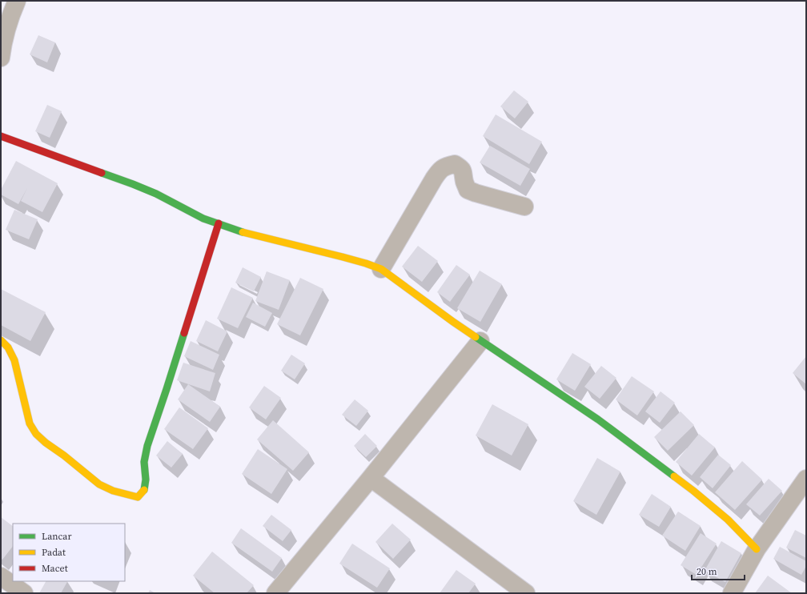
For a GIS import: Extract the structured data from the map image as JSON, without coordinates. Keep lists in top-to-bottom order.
{
  "legend": ["Lancar", "Padat", "Macet"],
  "scale_bar": "20 m"
}
